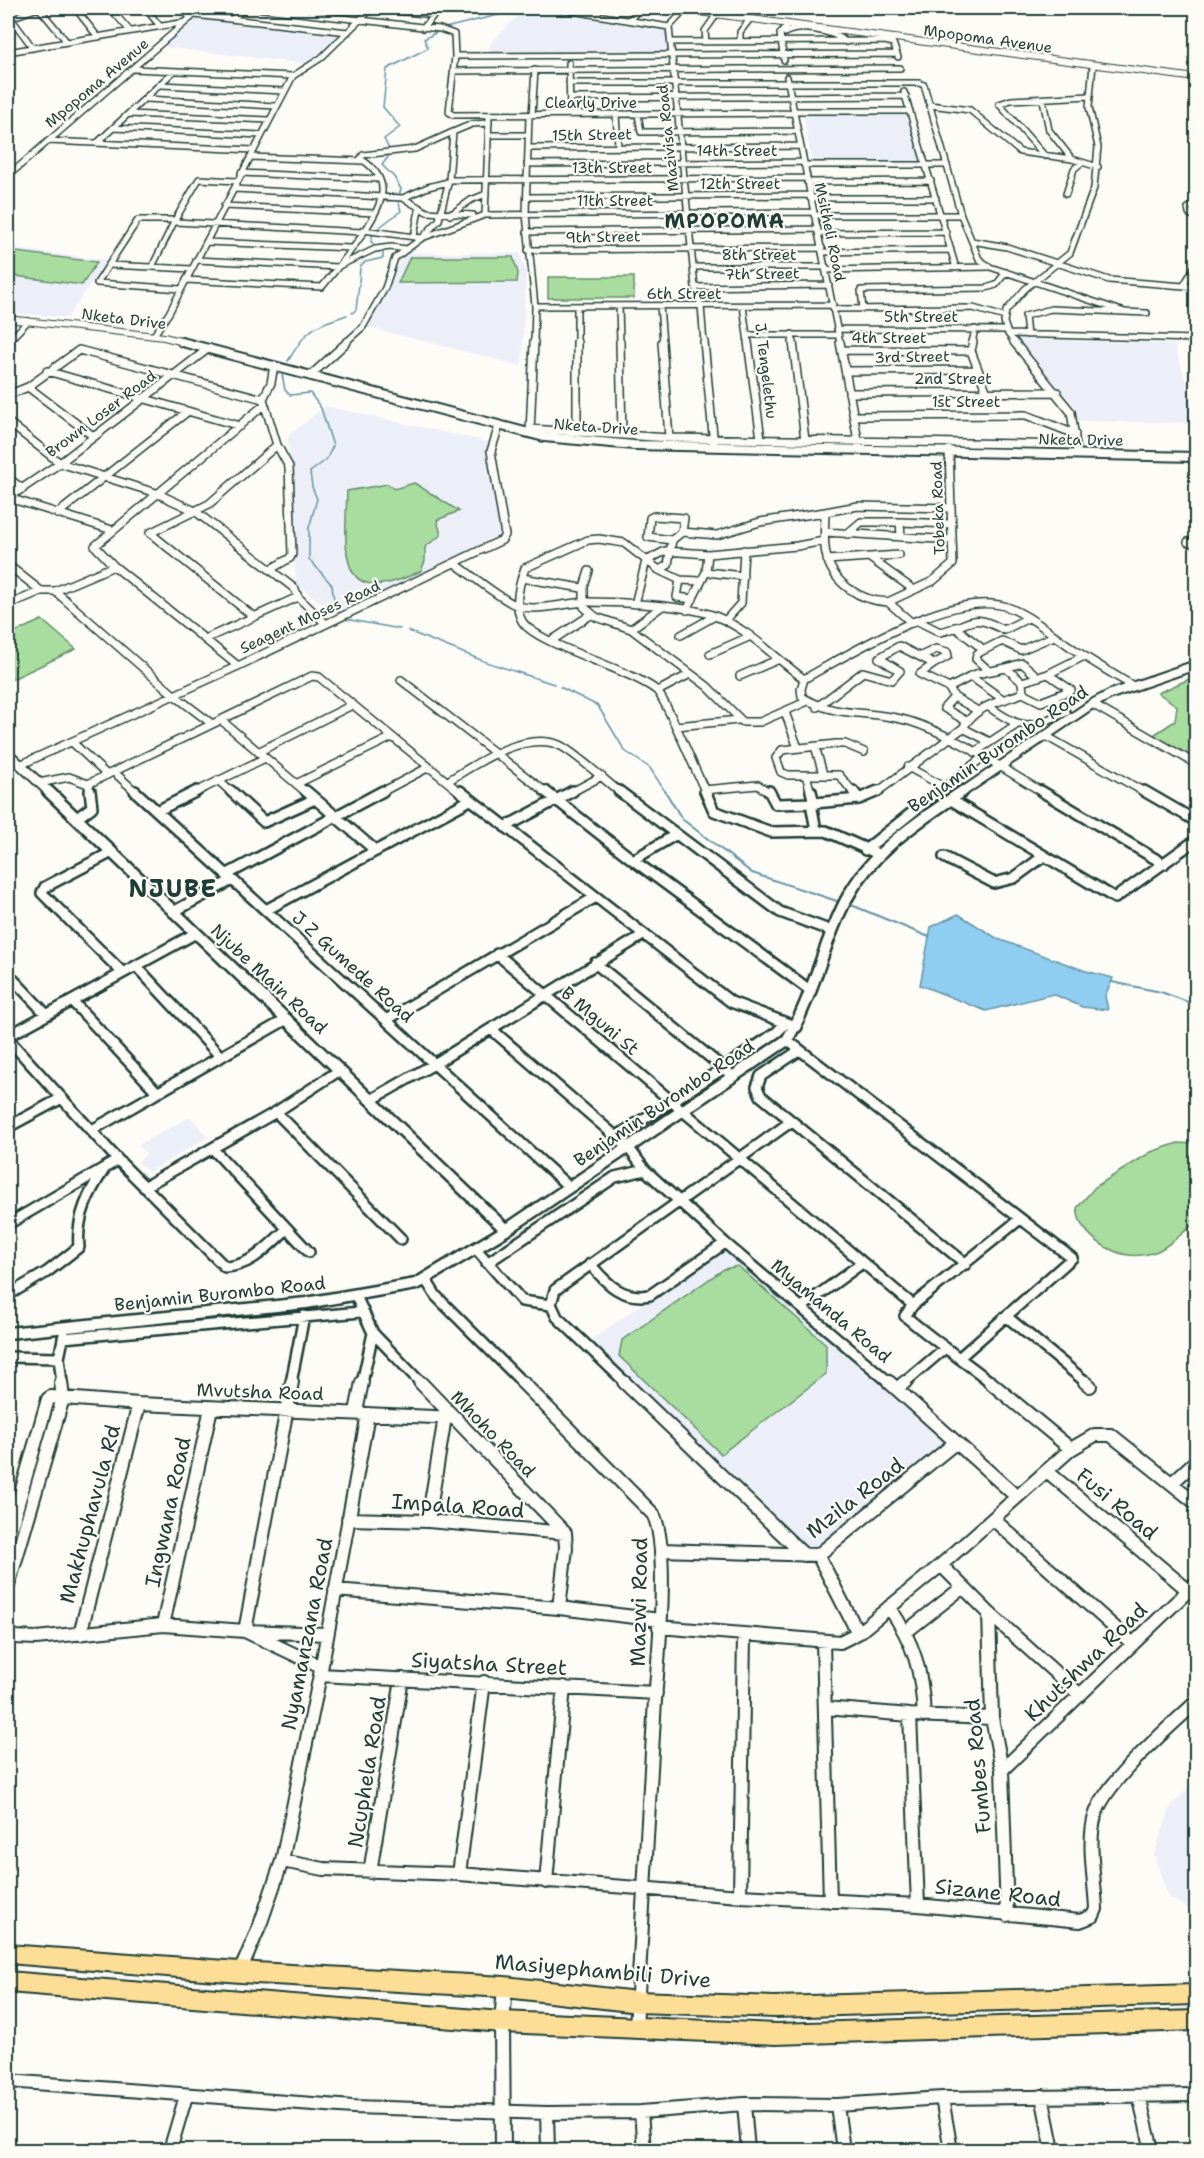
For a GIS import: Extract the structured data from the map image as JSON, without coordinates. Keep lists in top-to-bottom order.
{
  "streets": {
    "main road": ["Masiyephambili Drive"],
    "street": [
      "Mpopoma Avenue",
      "Clearly Drive",
      "15th Street",
      "Mazivisa Road",
      "14th Street",
      "13th Street",
      "12th Street",
      "11th Street",
      "Msitheli Road",
      "9th Street",
      "8th Street",
      "7th Street",
      "6th Street",
      "5th Street",
      "Nketa Drive",
      "4th Street",
      "3rd Street",
      "J. Tengelethu",
      "2nd Street",
      "1st Street",
      "Brown Loser Road",
      "Tobeka Road",
      "Seagent Moses Road",
      "Benjamin Burombo Road",
      "J Z Gumede Road",
      "Njube Main Road",
      "B Mguni St",
      "Myamanda Road",
      "Mvutsha Road",
      "Mhoho Road",
      "Mzila Road",
      "Fusi Road",
      "Impala Road",
      "Ingwana Road",
      "Makhuphavula Rd",
      "Mazwi Road",
      "Nyamanzana Road",
      "Khutshwa Road",
      "Siyatsha Street",
      "Fumbes Road",
      "Ncuphela Road",
      "Sizane Road"
    ]
  },
  "crossings": [
    ["Clearly Drive", "Mazivisa Road"],
    ["Clearly Drive", "Msitheli Road"],
    ["15th Street", "Mazivisa Road"],
    ["15th Street", "Msitheli Road"],
    ["Mazivisa Road", "14th Street"],
    ["Mazivisa Road", "13th Street"],
    ["Mazivisa Road", "12th Street"],
    ["Mazivisa Road", "11th Street"],
    ["Mazivisa Road", "9th Street"],
    ["Mazivisa Road", "8th Street"],
    ["Mazivisa Road", "7th Street"],
    ["Mazivisa Road", "6th Street"],
    ["Mazivisa Road", "Nketa Drive"],
    ["14th Street", "Msitheli Road"],
    ["13th Street", "Msitheli Road"],
    ["12th Street", "Msitheli Road"],
    ["11th Street", "Msitheli Road"],
    ["Msitheli Road", "9th Street"],
    ["Msitheli Road", "8th Street"],
    ["Msitheli Road", "7th Street"],
    ["Msitheli Road", "6th Street"],
    ["Msitheli Road", "5th Street"],
    ["Msitheli Road", "Nketa Drive"],
    ["Msitheli Road", "4th Street"],
    ["Msitheli Road", "3rd Street"],
    ["Msitheli Road", "2nd Street"],
    ["Msitheli Road", "1st Street"],
    ["6th Street", "J. Tengelethu"],
    ["5th Street", "J. Tengelethu"],
    ["Nketa Drive", "Brown Loser Road"],
    ["Nketa Drive", "Tobeka Road"],
    ["Nketa Drive", "Seagent Moses Road"],
    ["Seagent Moses Road", "J Z Gumede Road"],
    ["Seagent Moses Road", "Njube Main Road"],
    ["Benjamin Burombo Road", "J Z Gumede Road"],
    ["Benjamin Burombo Road", "Njube Main Road"],
    ["Benjamin Burombo Road", "B Mguni St"],
    ["Benjamin Burombo Road", "Myamanda Road"],
    ["Benjamin Burombo Road", "Mhoho Road"],
    ["Benjamin Burombo Road", "Mazwi Road"],
    ["Myamanda Road", "Mzila Road"],
    ["Mvutsha Road", "Mhoho Road"],
    ["Mvutsha Road", "Ingwana Road"],
    ["Mvutsha Road", "Makhuphavula Rd"],
    ["Mvutsha Road", "Nyamanzana Road"],
    ["Mhoho Road", "Impala Road"],
    ["Mhoho Road", "Nyamanzana Road"],
    ["Mzila Road", "Mazwi Road"],
    ["Fusi Road", "Khutshwa Road"],
    ["Impala Road", "Nyamanzana Road"],
    ["Mazwi Road", "Siyatsha Street"],
    ["Mazwi Road", "Sizane Road"],
    ["Mazwi Road", "Masiyephambili Drive"],
    ["Nyamanzana Road", "Siyatsha Street"],
    ["Nyamanzana Road", "Sizane Road"],
    ["Nyamanzana Road", "Masiyephambili Drive"],
    ["Khutshwa Road", "Fumbes Road"],
    ["Siyatsha Street", "Ncuphela Road"],
    ["Fumbes Road", "Sizane Road"],
    ["Ncuphela Road", "Sizane Road"]
  ],
  "districts": ["MPOPOMA", "NJUBE"]
}
